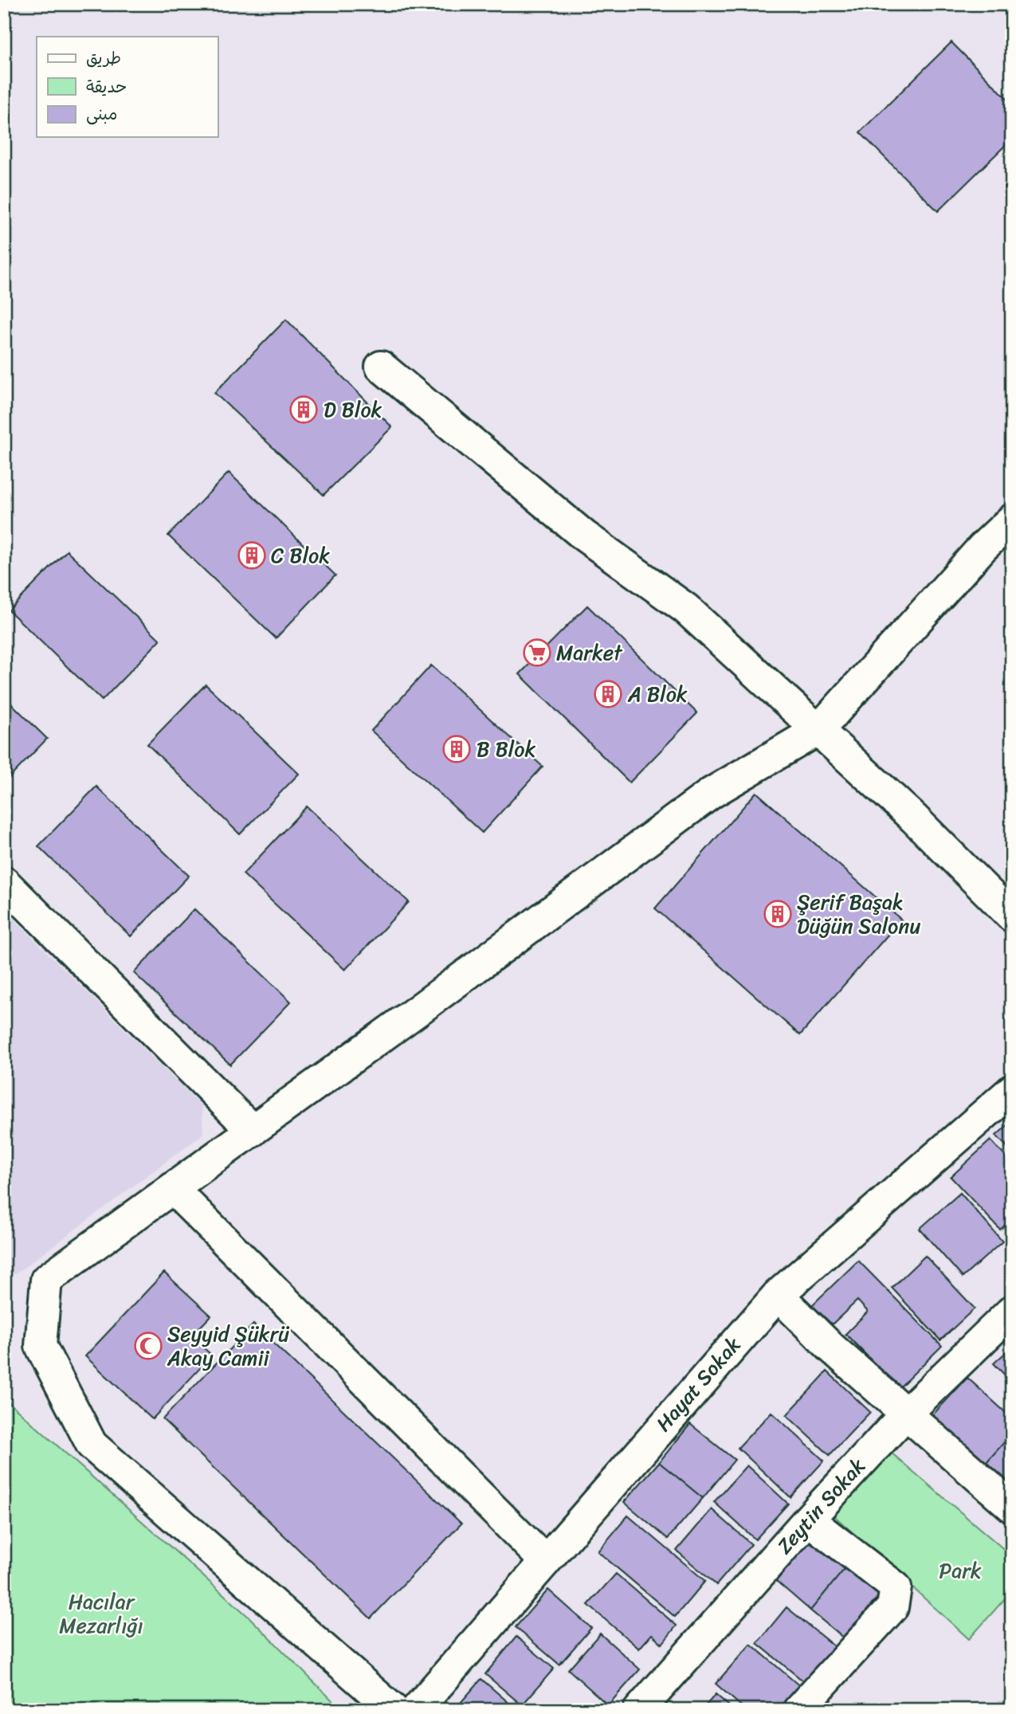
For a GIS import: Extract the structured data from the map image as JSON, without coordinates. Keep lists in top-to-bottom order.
{
  "streets": {
    "street": ["Hayat Sokak", "Zeytin Sokak"]
  },
  "parks": ["Park", "Hacılar Mezarlığı"],
  "places": {
    "building": [
      "D Blok",
      "C Blok",
      "A Blok",
      "B Blok",
      "Şerif Başak Düğün Salonu"
    ],
    "supermarket": ["Market"],
    "mosque": ["Seyyid Şükrü Akay Camii"]
  },
  "legend": ["طريق", "حديقة", "مبنى"]
}
